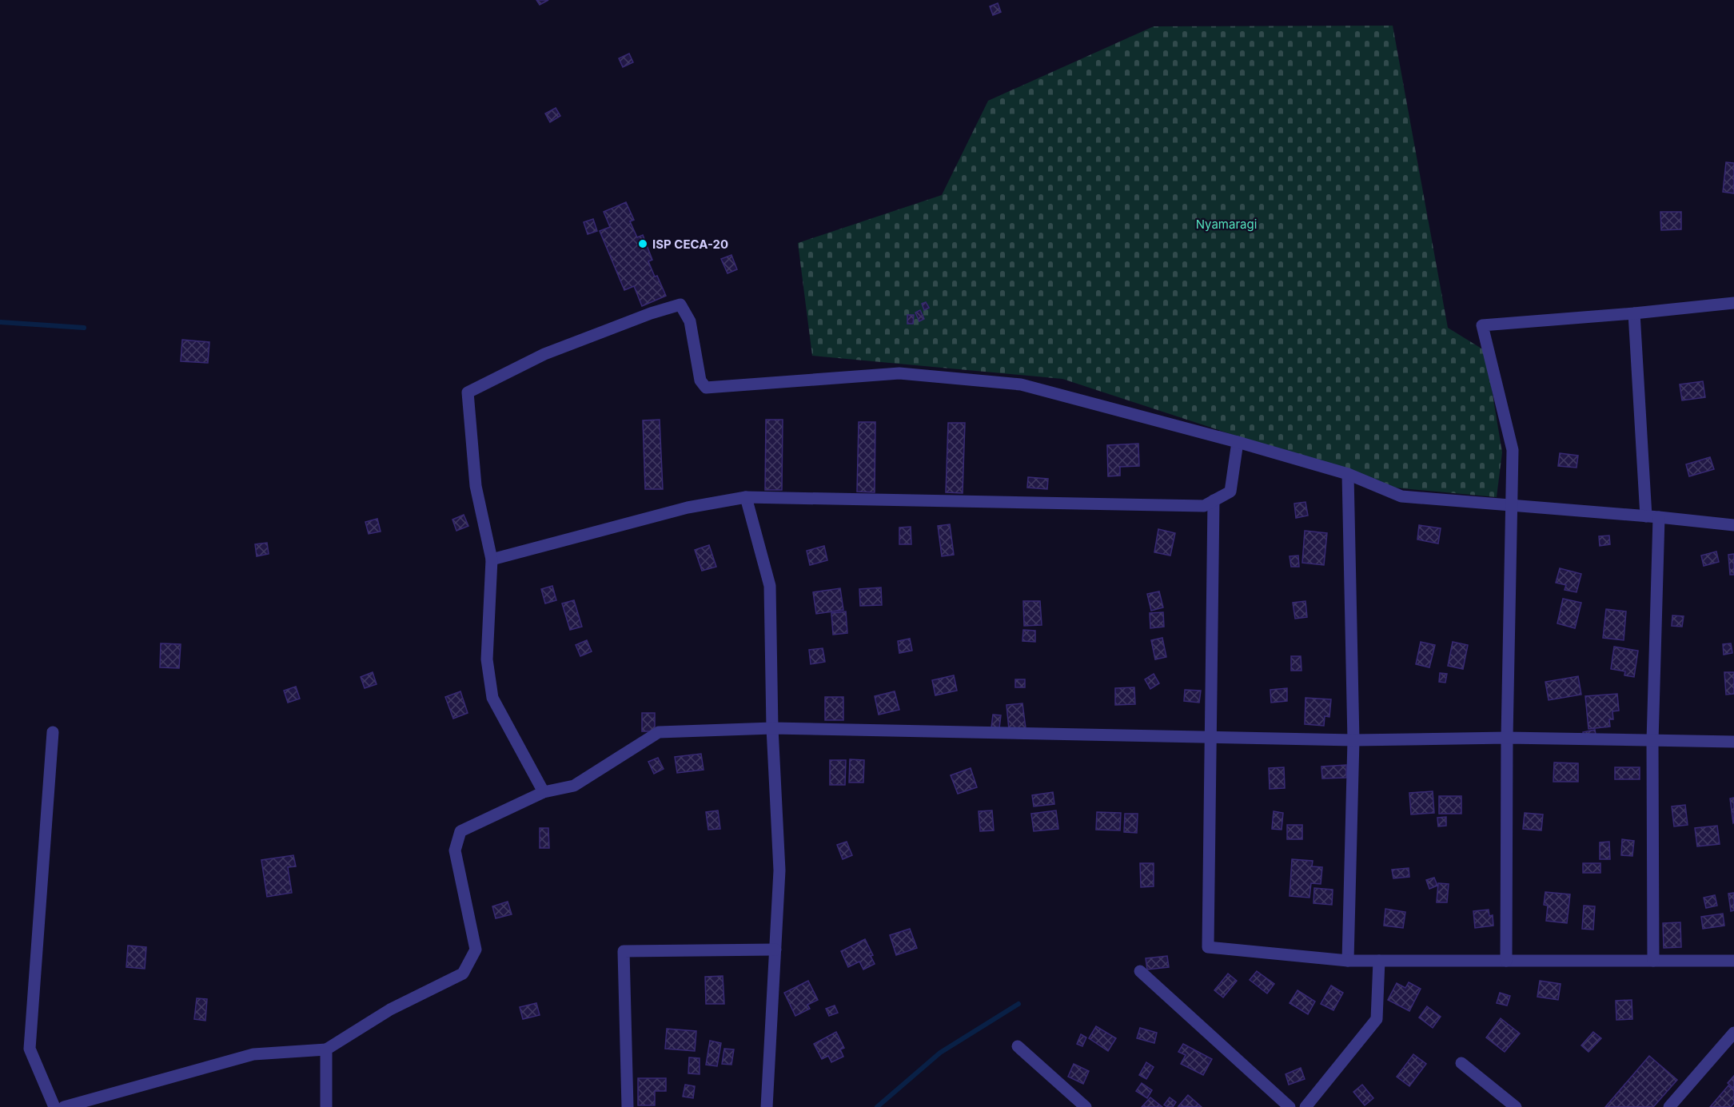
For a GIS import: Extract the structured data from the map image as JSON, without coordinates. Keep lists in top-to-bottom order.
{
  "parks": ["Nyamaragi"],
  "places": ["ISP CECA-20"]
}
